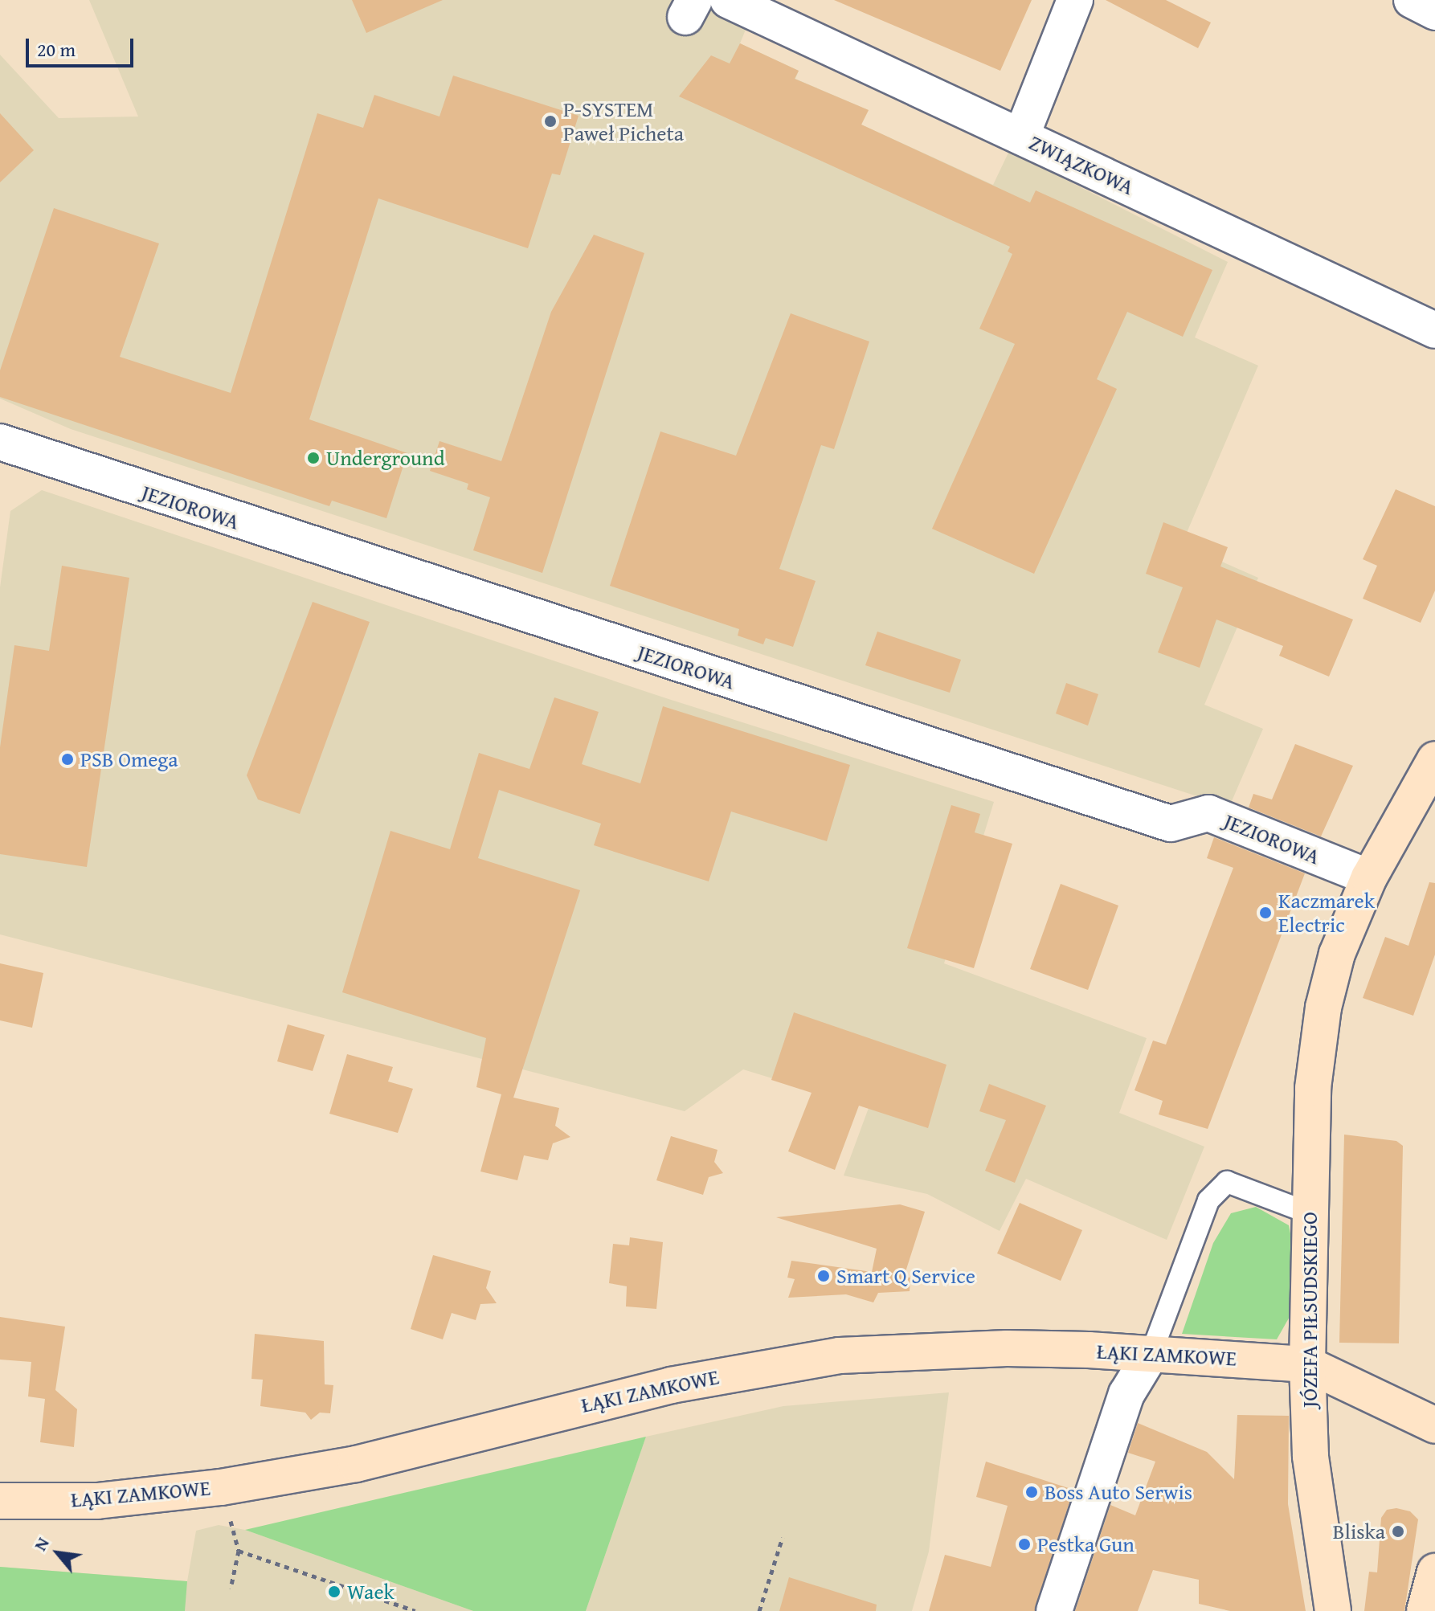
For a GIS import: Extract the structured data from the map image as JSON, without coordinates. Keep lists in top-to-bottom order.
{
  "streets": {
    "street": [
      "ZWIĄZKOWA",
      "JEZIOROWA",
      "JÓZEFA PIŁSUDSKIEGO",
      "ŁĄKI ZAMKOWE"
    ]
  },
  "crossings": [
    ["JEZIOROWA", "JÓZEFA PIŁSUDSKIEGO"],
    ["JÓZEFA PIŁSUDSKIEGO", "ŁĄKI ZAMKOWE"]
  ],
  "places": [
    "P-SYSTEM Paweł Picheta",
    "Underground",
    "PSB Omega",
    "Kaczmarek Electric",
    "Smart Q Service",
    "Boss Auto Serwis",
    "Bliska",
    "Pestka Gun",
    "Waek"
  ],
  "scale_bar": "20 m",
  "north": "top left"
}
